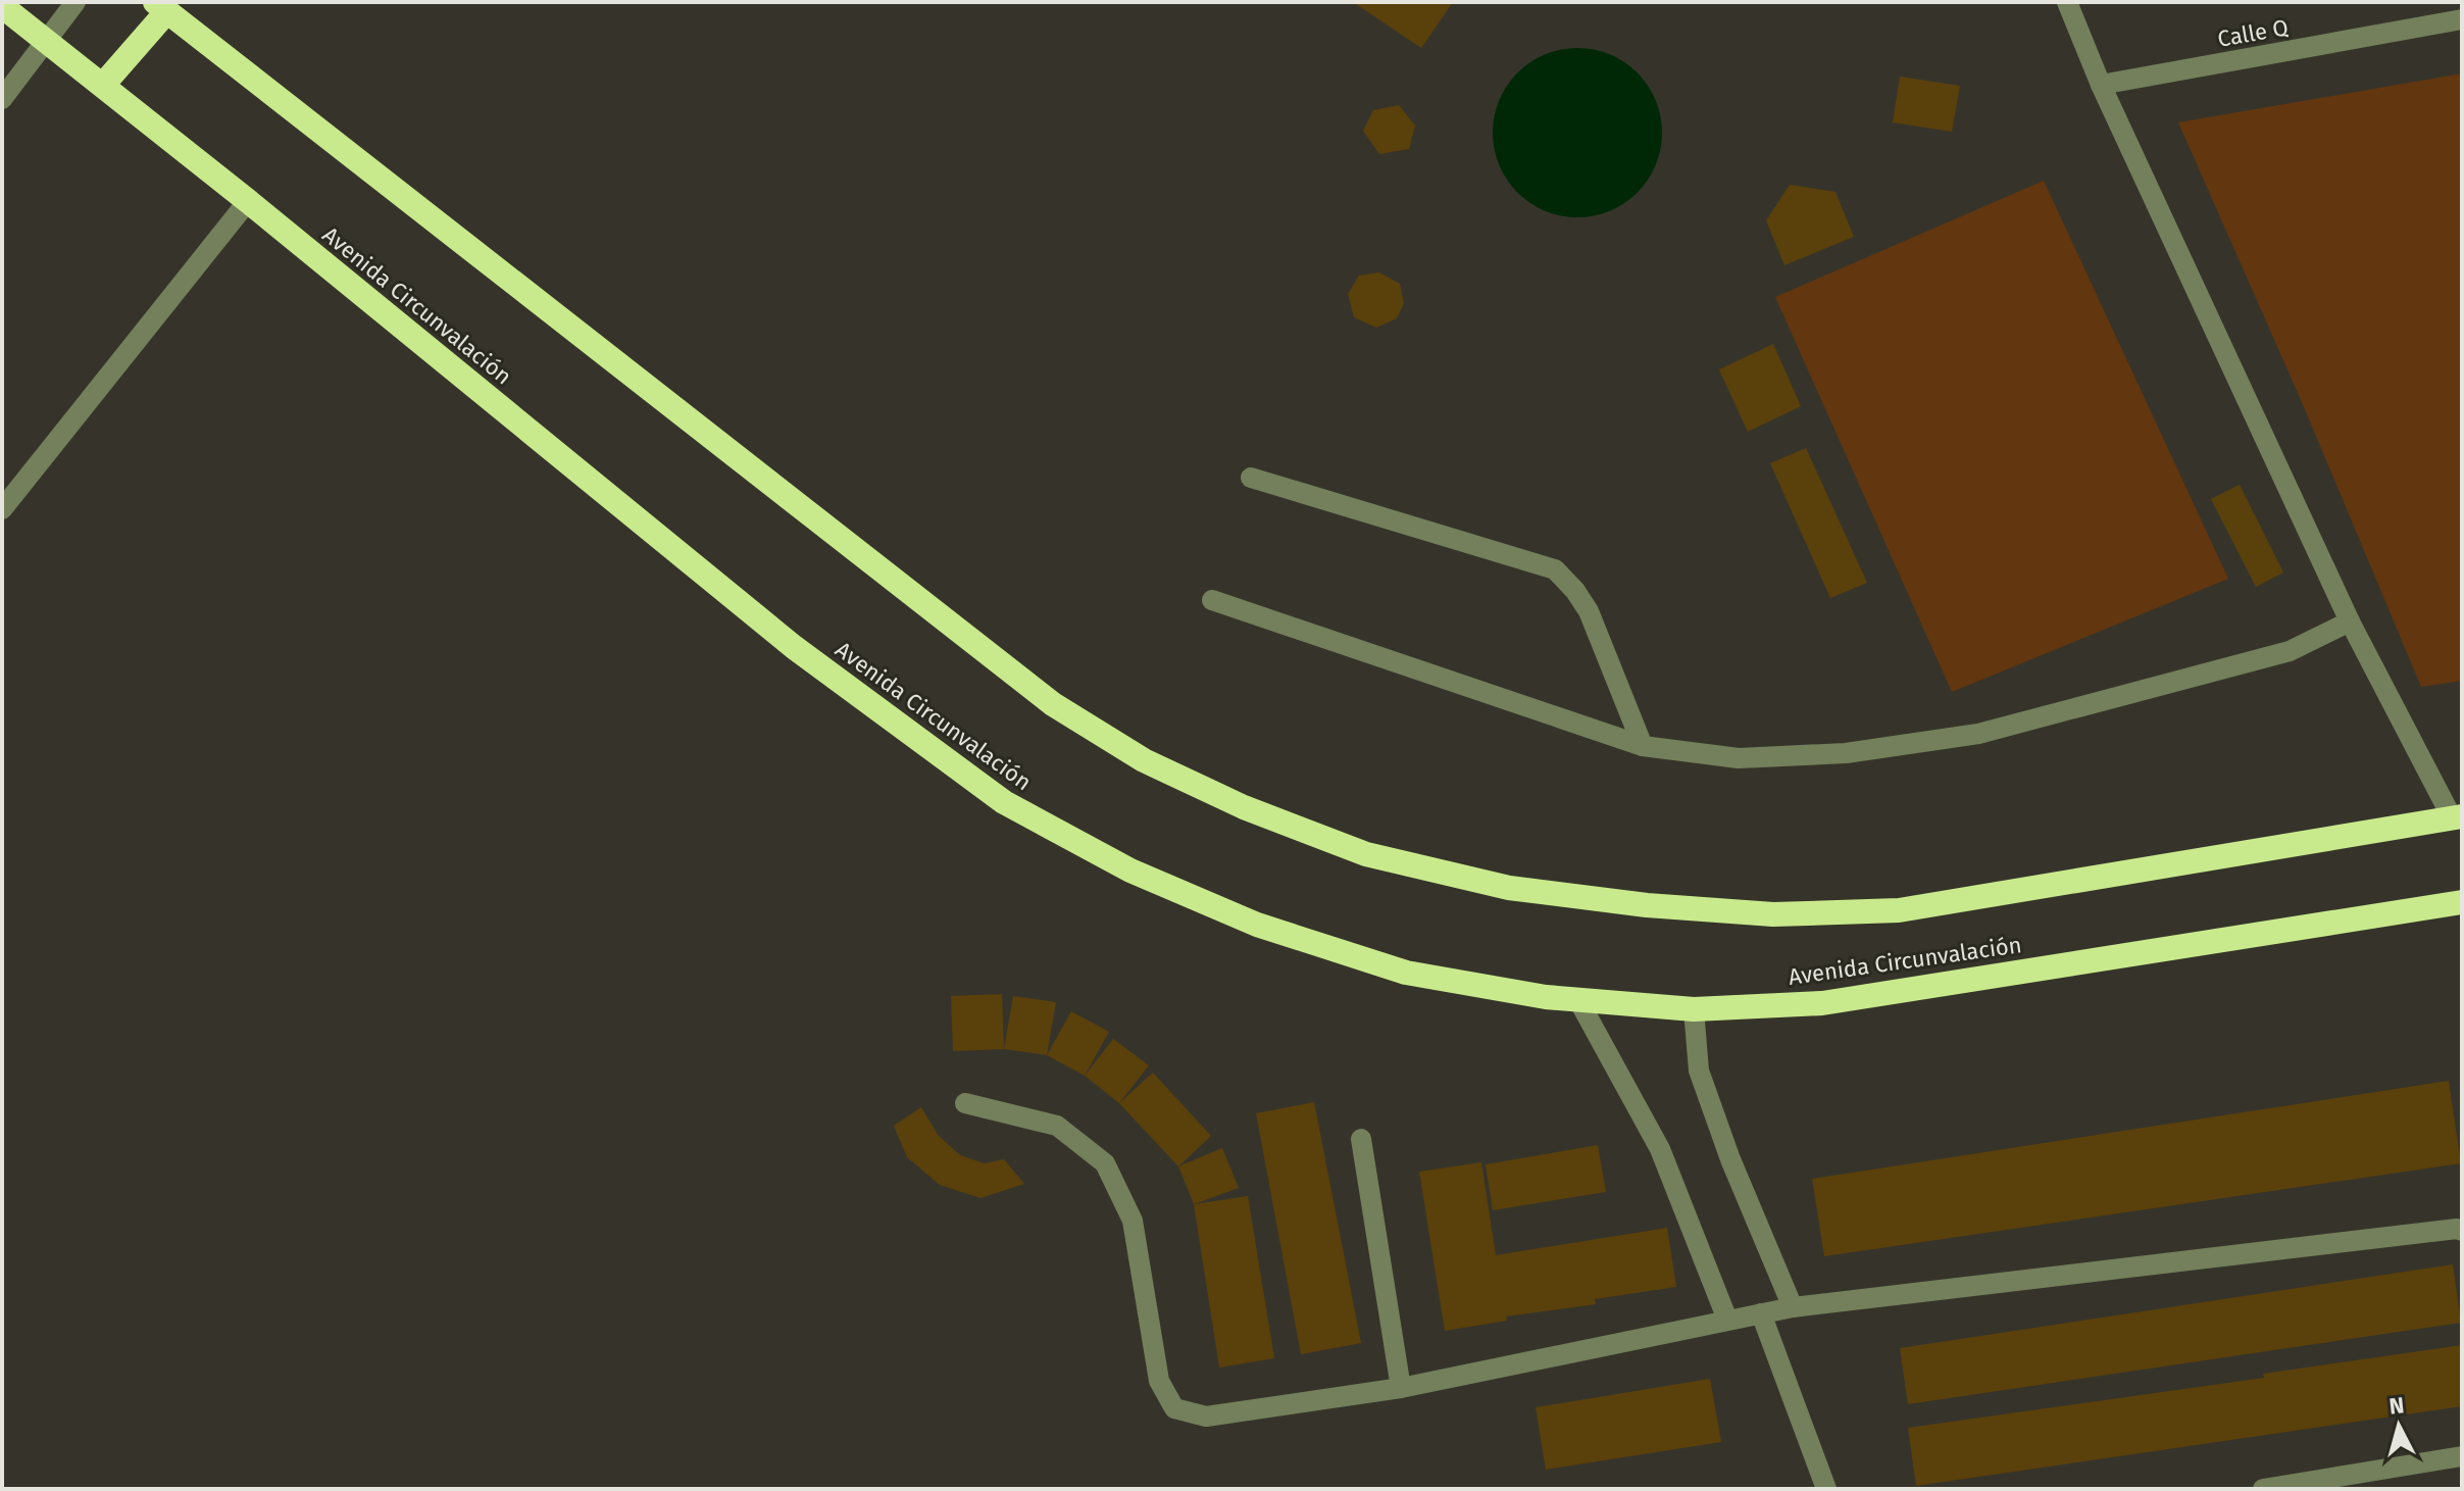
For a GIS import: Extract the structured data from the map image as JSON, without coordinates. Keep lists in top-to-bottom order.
{
  "streets": {
    "highway": ["Avenida Circunvalación"],
    "street": ["Calle Q"]
  },
  "north": "top"
}
